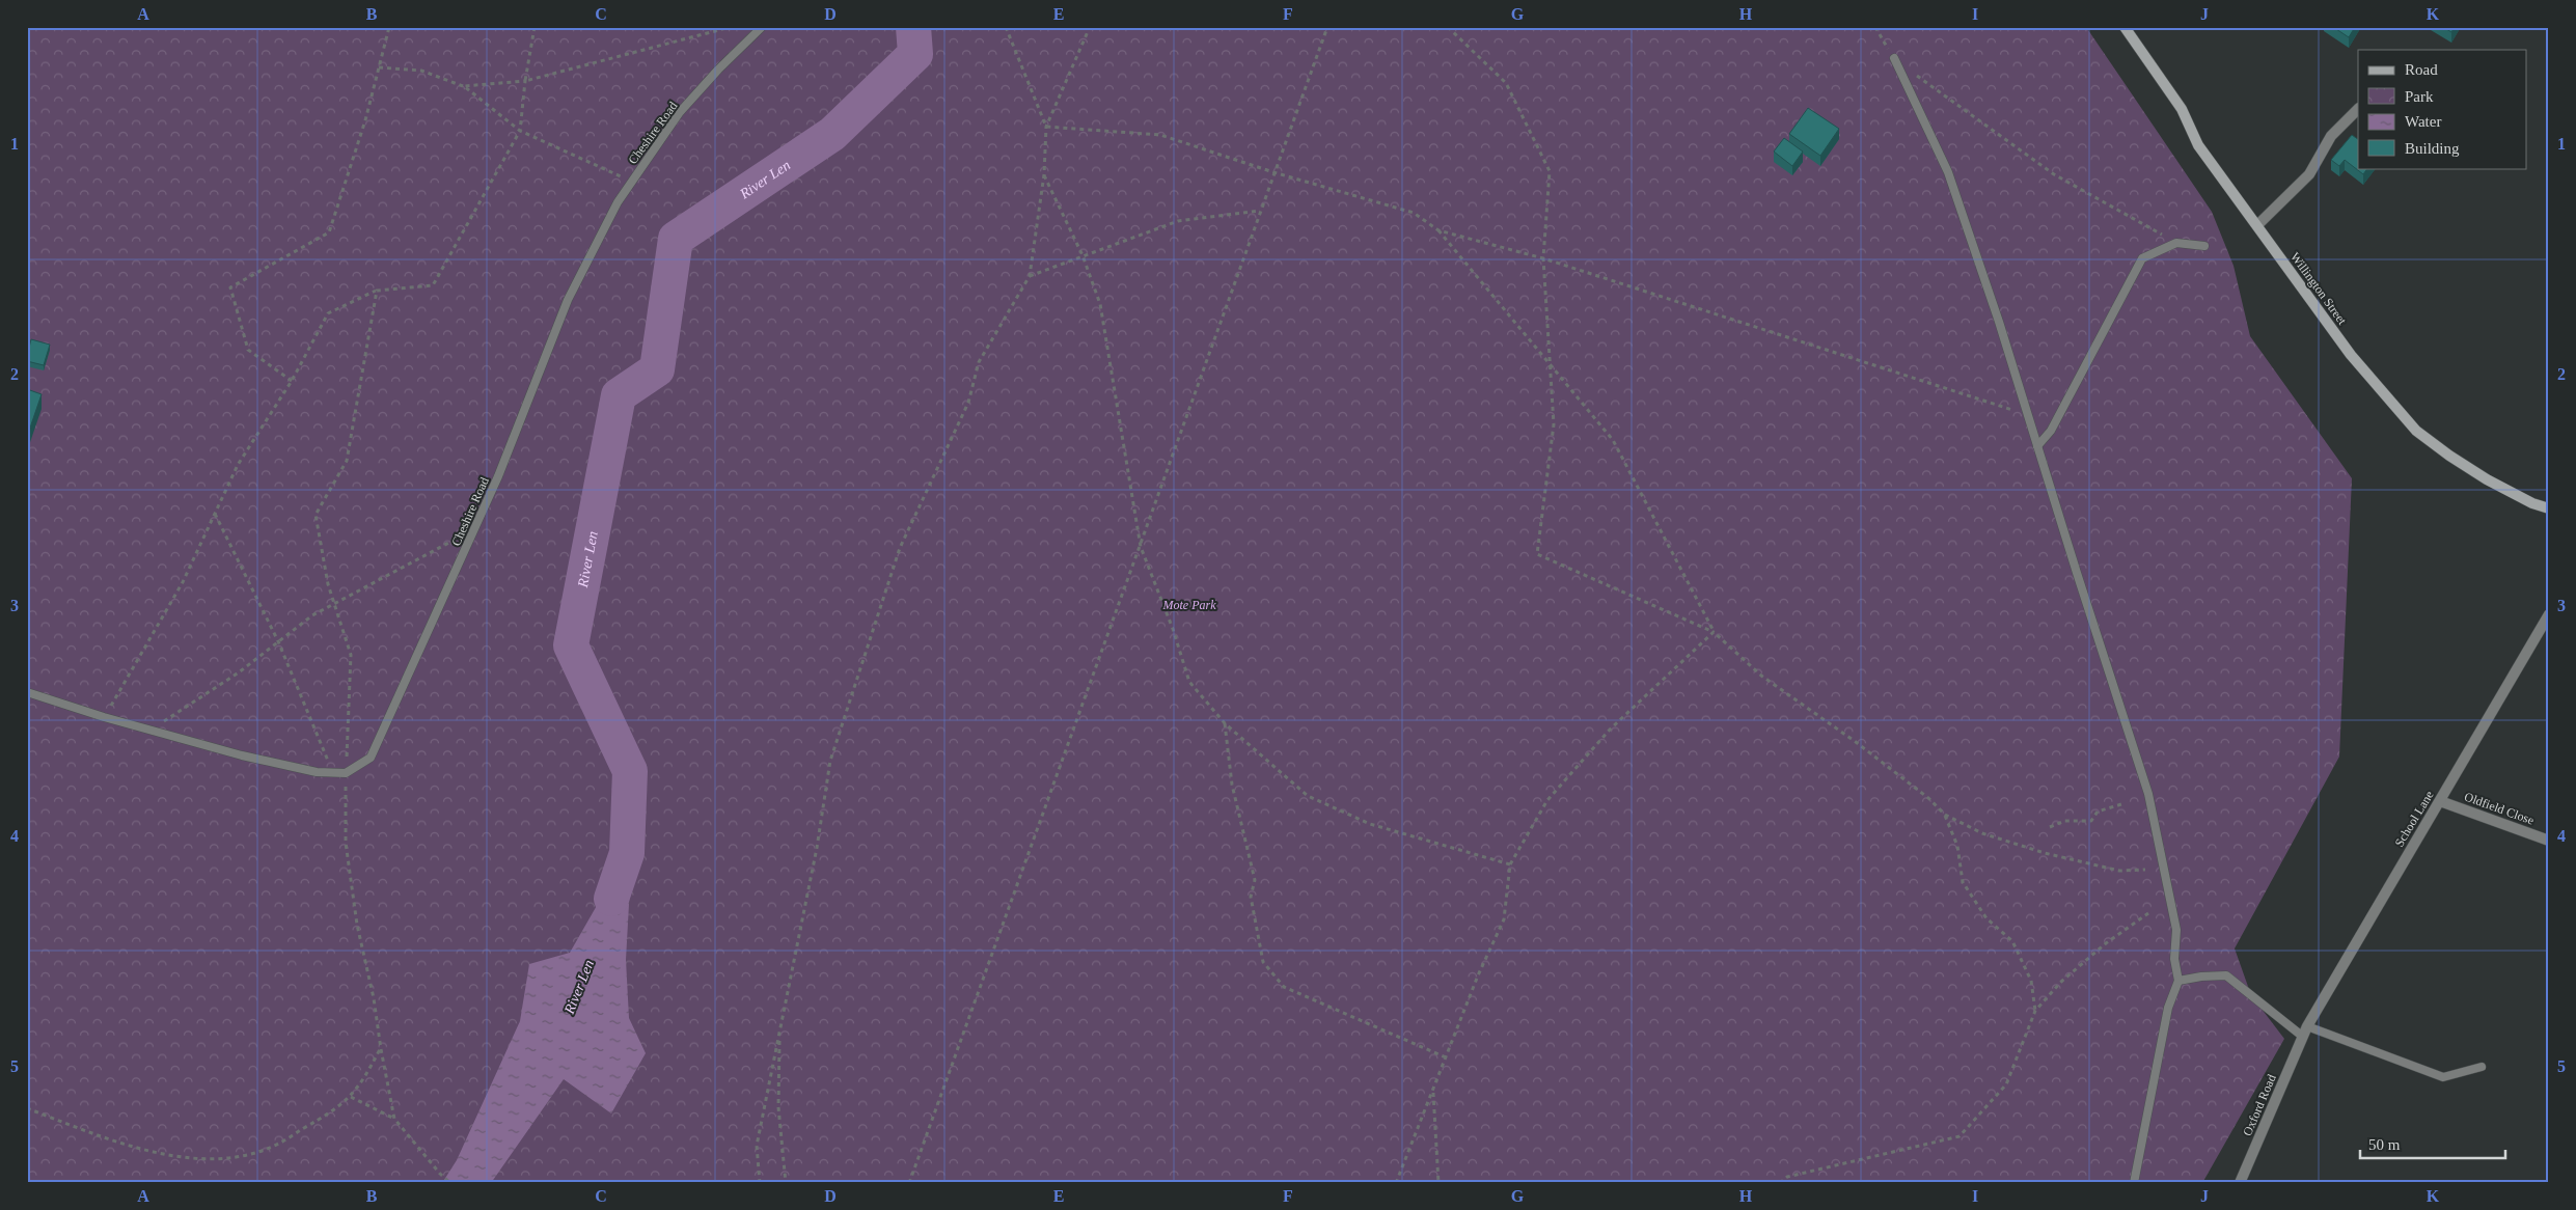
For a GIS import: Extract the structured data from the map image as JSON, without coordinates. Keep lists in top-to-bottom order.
{
  "streets": {
    "street": [
      "Willington Street",
      "Oldfield Close",
      "School Lane",
      "Oxford Road"
    ],
    "lane": ["Cheshire Road"]
  },
  "crossings": [
    ["Oldfield Close", "School Lane"],
    ["School Lane", "Oxford Road"]
  ],
  "water": ["River Len"],
  "parks": ["Mote Park"],
  "legend": [
    "Road",
    "Park",
    "Water",
    "Building"
  ],
  "scale_bar": "50 m",
  "grid": {
    "columns": [
      "A",
      "B",
      "C",
      "D",
      "E",
      "F",
      "G",
      "H",
      "I",
      "J",
      "K"
    ],
    "rows": [
      "1",
      "2",
      "3",
      "4",
      "5"
    ]
  }
}
